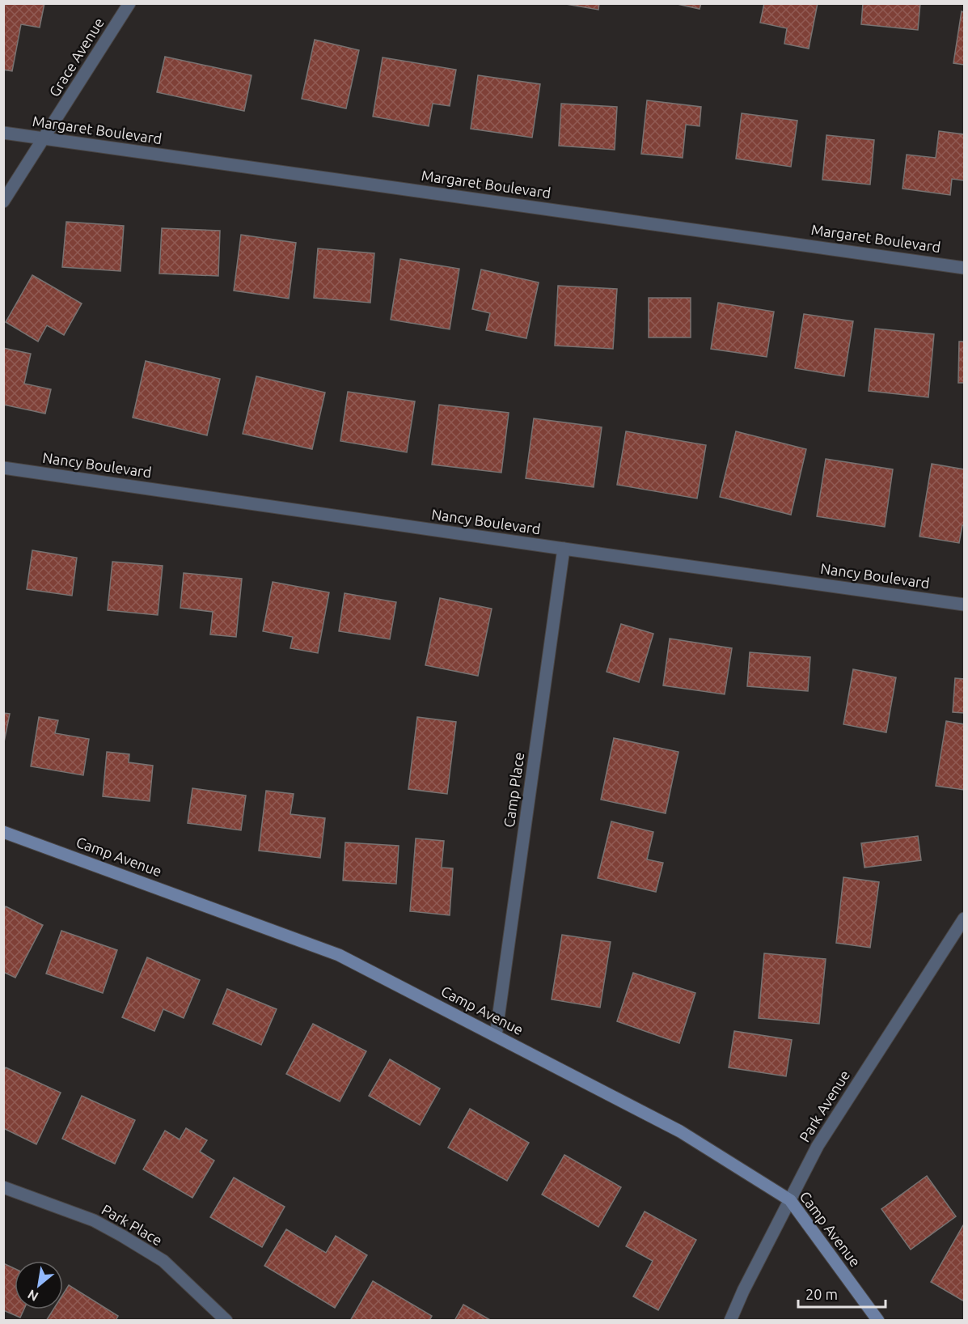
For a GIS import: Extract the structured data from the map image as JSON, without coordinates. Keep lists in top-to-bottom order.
{
  "streets": {
    "street": [
      "Grace Avenue",
      "Margaret Boulevard",
      "Nancy Boulevard",
      "Camp Place",
      "Camp Avenue",
      "Park Avenue",
      "Park Place"
    ]
  },
  "crossings": [
    ["Grace Avenue", "Margaret Boulevard"],
    ["Nancy Boulevard", "Camp Place"],
    ["Camp Place", "Camp Avenue"],
    ["Camp Avenue", "Park Avenue"]
  ],
  "scale_bar": "20 m",
  "north": "bottom left"
}
